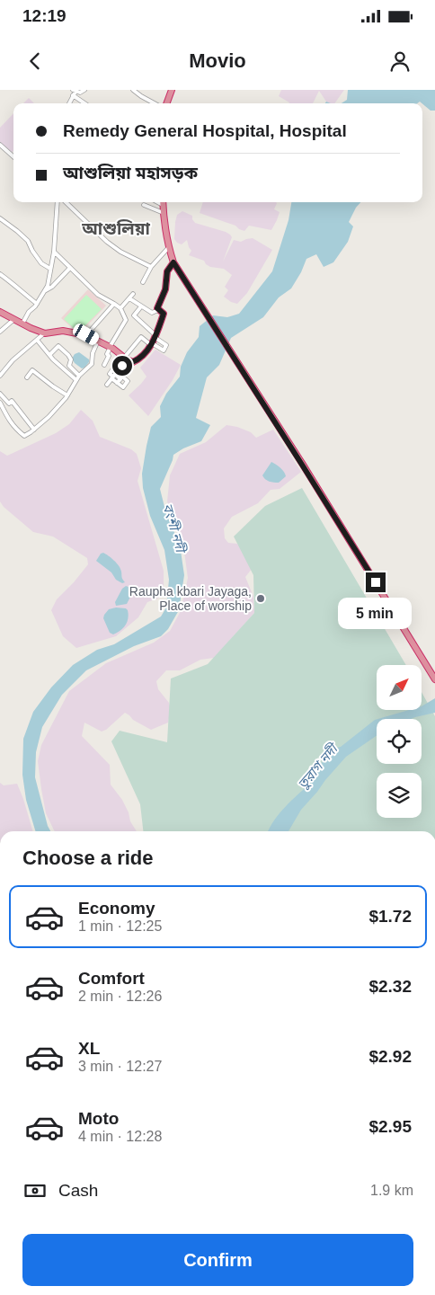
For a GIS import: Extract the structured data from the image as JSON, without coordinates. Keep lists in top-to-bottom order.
{
  "districts": ["আশুলিয়া"],
  "water": ["বংশী নদী", "তুরাগ নদী"],
  "places": ["Raupha kbari Jayaga, Place of worship"],
  "north": "top right",
  "page": {
    "status": "12:19",
    "header": "Movio",
    "banner": ["Remedy General Hospital, Hospital", "আশুলিয়া মহাসড়ক"],
    "bubble": "5 min",
    "heading": "Choose a ride",
    "list": [
      {
        "name": "Economy",
        "note": "1 min · 12:25",
        "value": "$1.72"
      },
      {
        "name": "Comfort",
        "note": "2 min · 12:26",
        "value": "$2.32"
      },
      {
        "name": "XL",
        "note": "3 min · 12:27",
        "value": "$2.92"
      },
      {
        "name": "Moto",
        "note": "4 min · 12:28",
        "value": "$2.95"
      }
    ],
    "pay": ["Cash", "1.9 km"],
    "buttons": "Confirm"
  }
}
